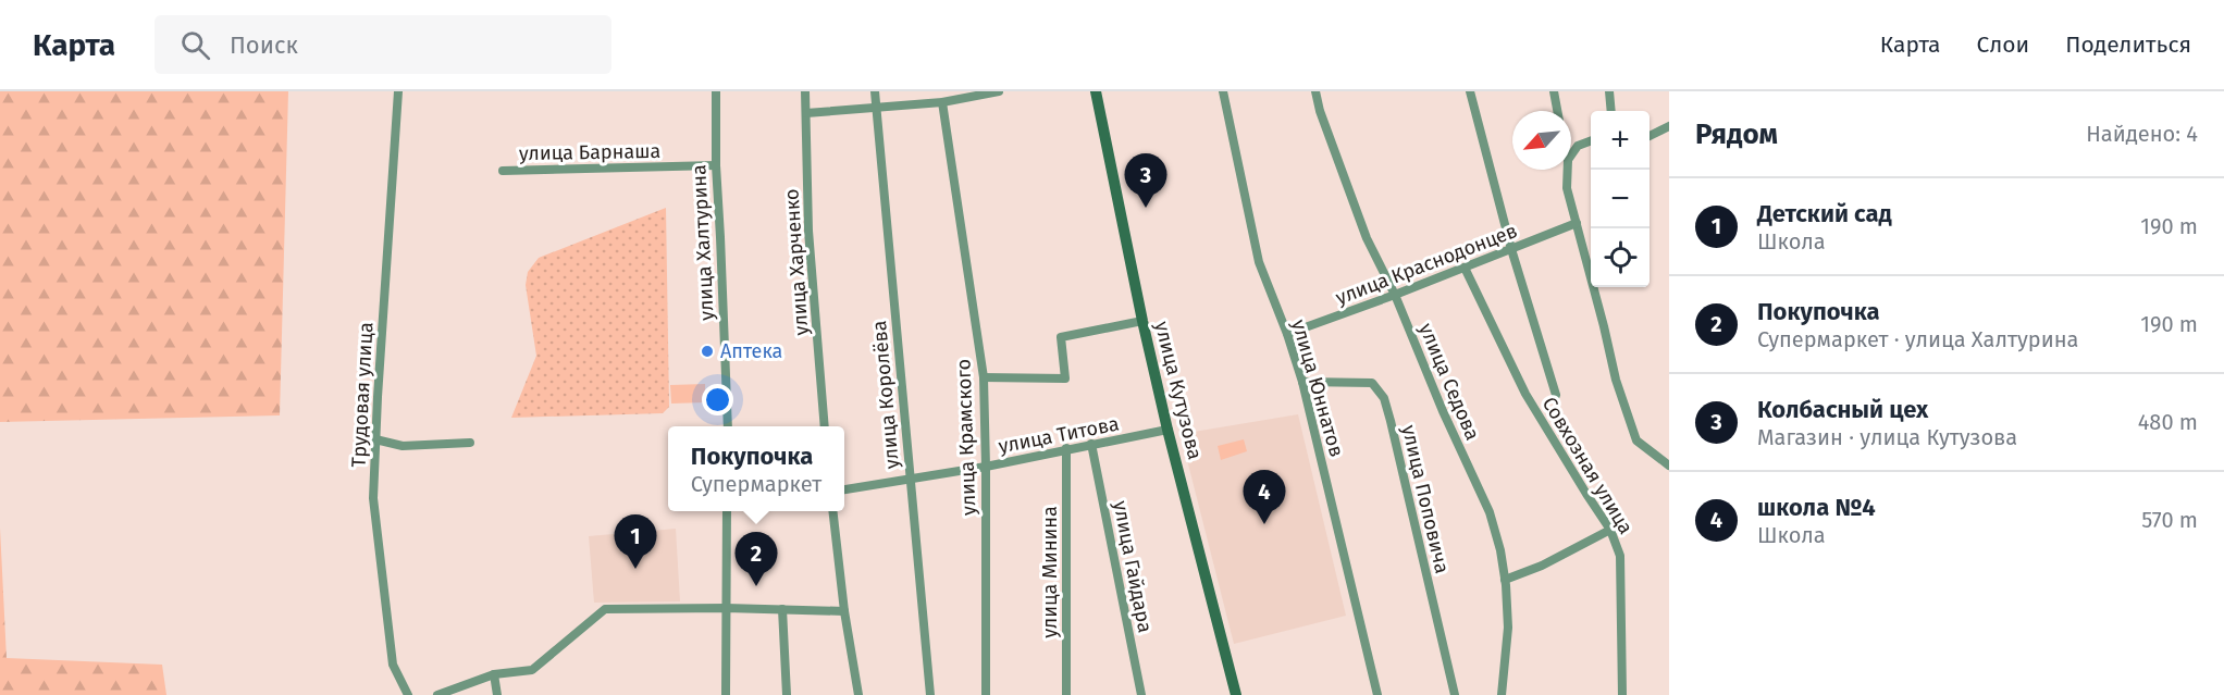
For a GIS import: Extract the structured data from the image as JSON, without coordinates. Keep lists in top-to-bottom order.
{
  "streets": {
    "main road": ["улица Кутузова"],
    "street": [
      "улица Барнаша",
      "улица Халтурина",
      "улица Харченко",
      "улица Краснодонцев",
      "улица Седова",
      "улица Юннатов",
      "Трудовая улица",
      "улица Королёва",
      "улица Титова",
      "улица Крамского",
      "Совхозная улица",
      "улица Поповича",
      "улица Гайдара",
      "улица Минина"
    ]
  },
  "crossings": [
    ["улица Барнаша", "улица Халтурина"],
    ["улица Краснодонцев", "улица Седова"],
    ["улица Краснодонцев", "улица Юннатов"],
    ["улица Краснодонцев", "Совхозная улица"],
    ["улица Юннатов", "улица Поповича"],
    ["улица Кутузова", "улица Титова"],
    ["улица Королёва", "улица Титова"],
    ["улица Титова", "улица Крамского"],
    ["улица Титова", "улица Гайдара"],
    ["улица Титова", "улица Минина"]
  ],
  "places": ["Аптека"],
  "north": "bottom left",
  "page": {
    "header": "Карта",
    "search": "Поиск",
    "nav": ["Карта", "Слои", "Поделиться"],
    "heading": ["Рядом", "Найдено: 4"],
    "map_buttons": ["+", "−"],
    "pins": [
      "3",
      "4",
      "1",
      "2"
    ],
    "list": [
      {
        "mark": "1",
        "name": "Детский сад",
        "note": "Школа",
        "value": "190 m"
      },
      {
        "mark": "2",
        "name": "Покупочка",
        "note": "Супермаркет · улица Халтурина",
        "value": "190 m"
      },
      {
        "mark": "3",
        "name": "Колбасный цех",
        "note": "Магазин · улица Кутузова",
        "value": "480 m"
      },
      {
        "mark": "4",
        "name": "школа №4",
        "note": "Школа",
        "value": "570 m"
      }
    ],
    "popup": ["Покупочка", "Супермаркет"]
  }
}
